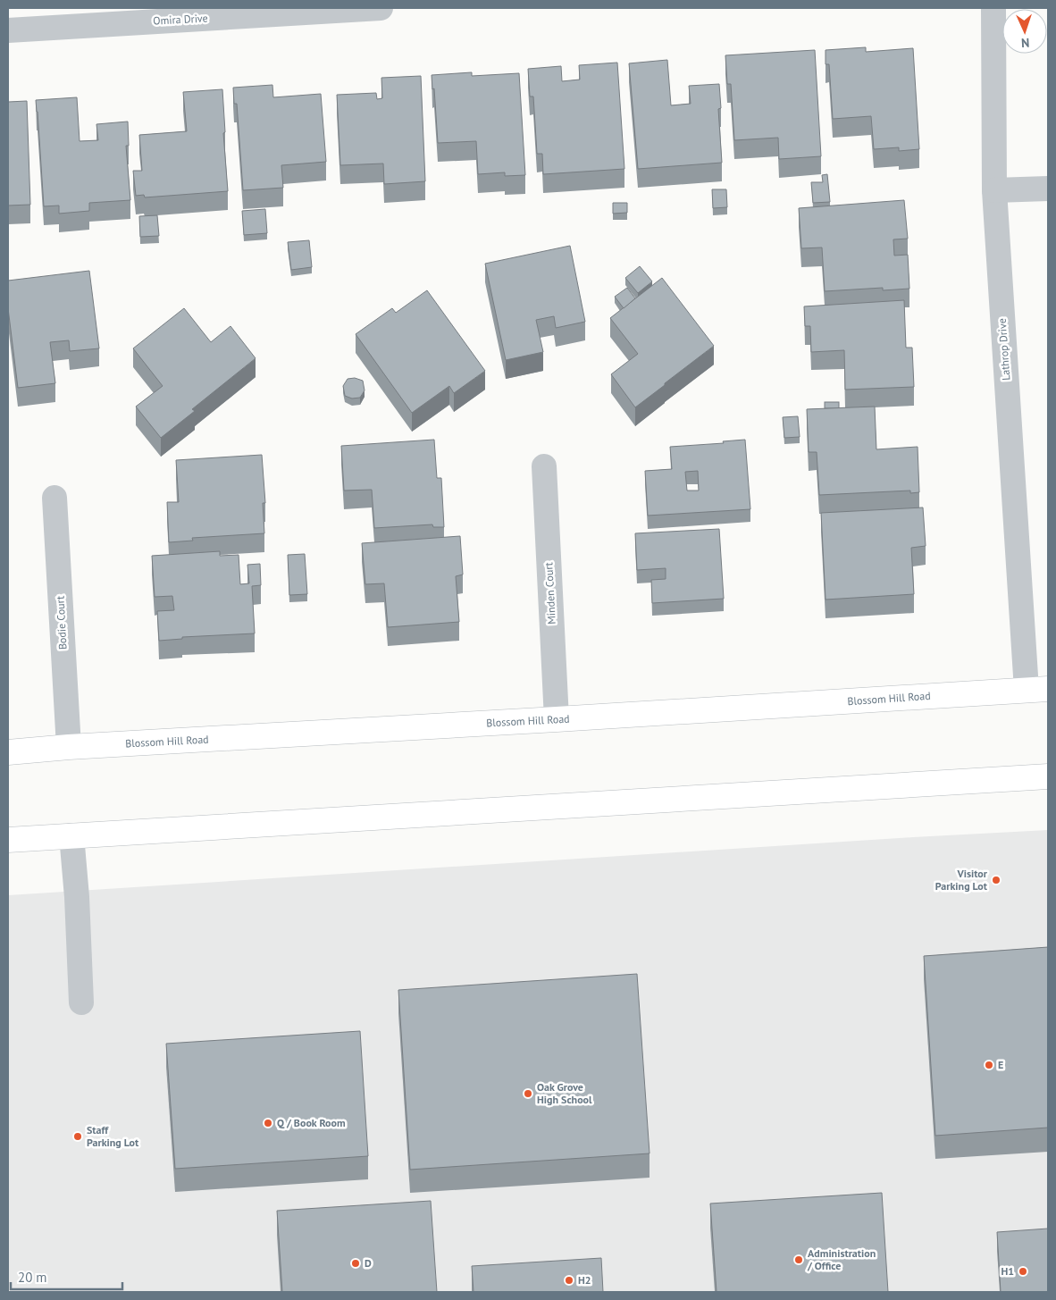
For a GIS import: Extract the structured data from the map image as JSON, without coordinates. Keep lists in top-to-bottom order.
{
  "streets": {
    "main road": ["Blossom Hill Road"],
    "street": [
      "Omira Drive",
      "Lathrop Drive",
      "Minden Court",
      "Bodie Court"
    ]
  },
  "crossings": [
    ["Lathrop Drive", "Blossom Hill Road"],
    ["Minden Court", "Blossom Hill Road"],
    ["Bodie Court", "Blossom Hill Road"]
  ],
  "places": [
    "Visitor Parking Lot",
    "E",
    "Oak Grove High School",
    "Q / Book Room",
    "Staff Parking Lot",
    "Administration / Office",
    "D",
    "H1",
    "H2"
  ],
  "scale_bar": "20 m",
  "north": "bottom"
}
